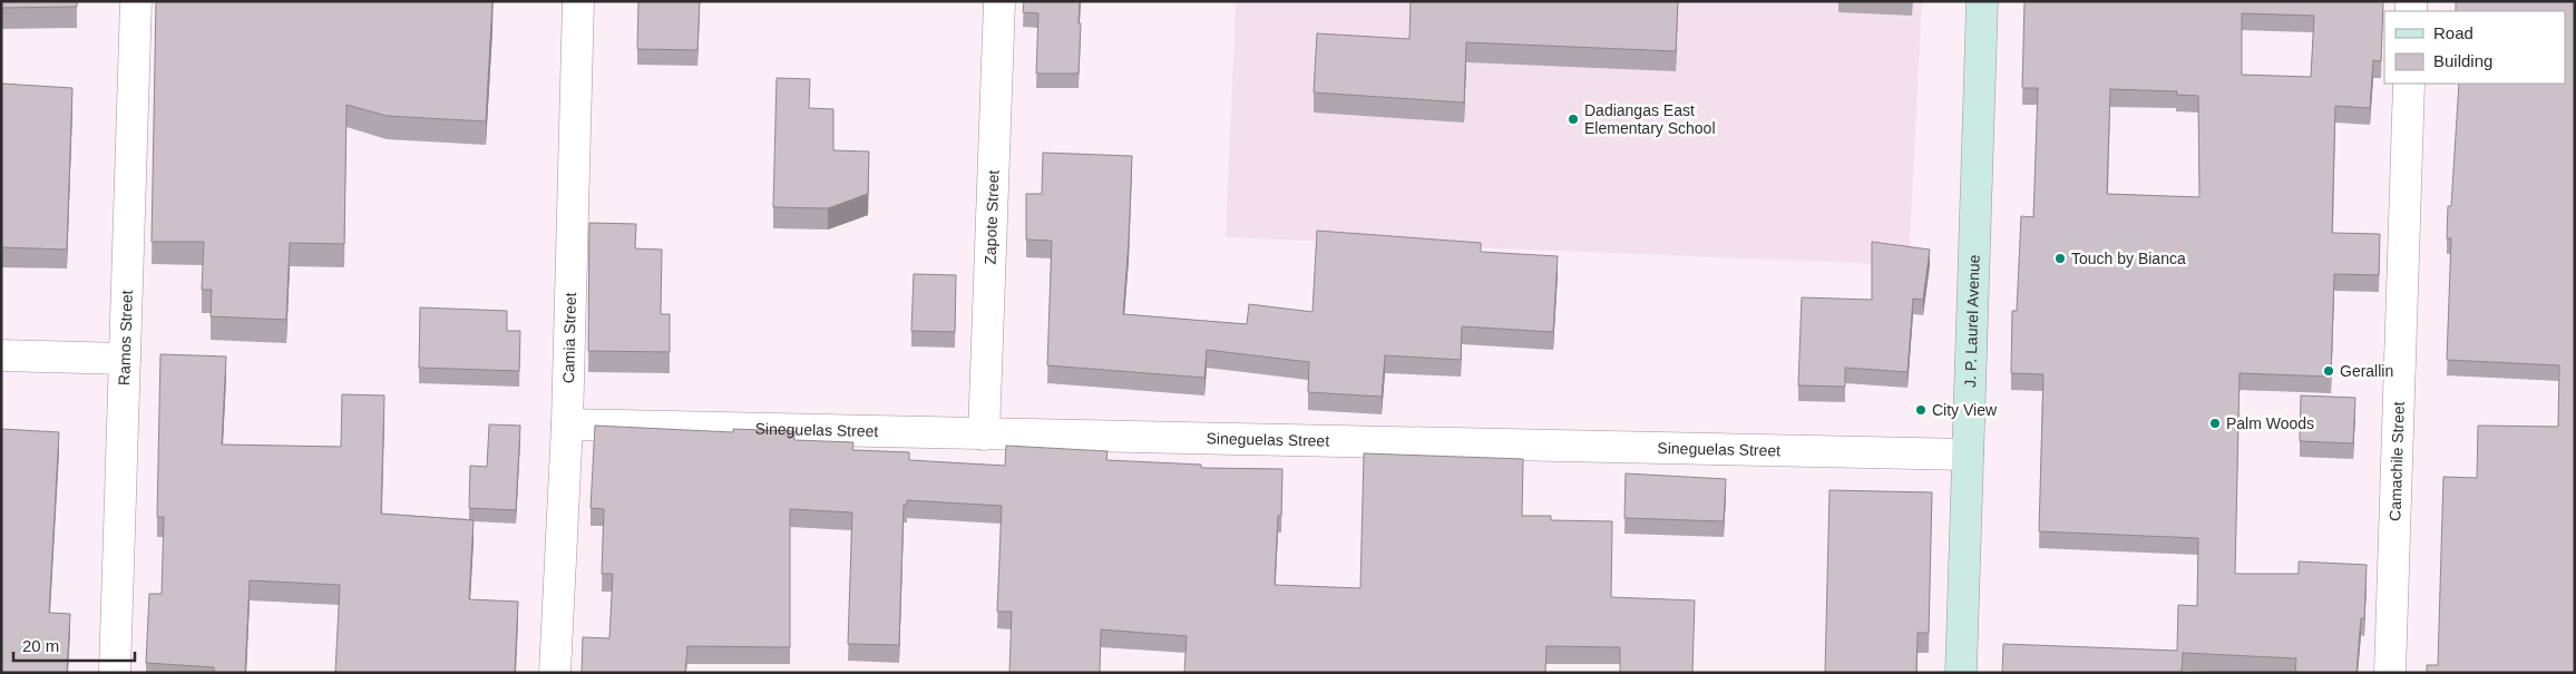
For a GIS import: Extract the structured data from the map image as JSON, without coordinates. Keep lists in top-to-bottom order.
{
  "streets": {
    "street": [
      "Zapote Street",
      "J. P. Laurel Avenue",
      "Ramos Street",
      "Camia Street",
      "Sineguelas Street",
      "Camachile Street"
    ]
  },
  "crossings": [
    ["Zapote Street", "Sineguelas Street"],
    ["J. P. Laurel Avenue", "Sineguelas Street"],
    ["Camia Street", "Sineguelas Street"]
  ],
  "places": [
    "Dadiangas East Elementary School",
    "Touch by Bianca",
    "Gerallin",
    "City View",
    "Palm Woods"
  ],
  "legend": ["Road", "Building"],
  "scale_bar": "20 m"
}
